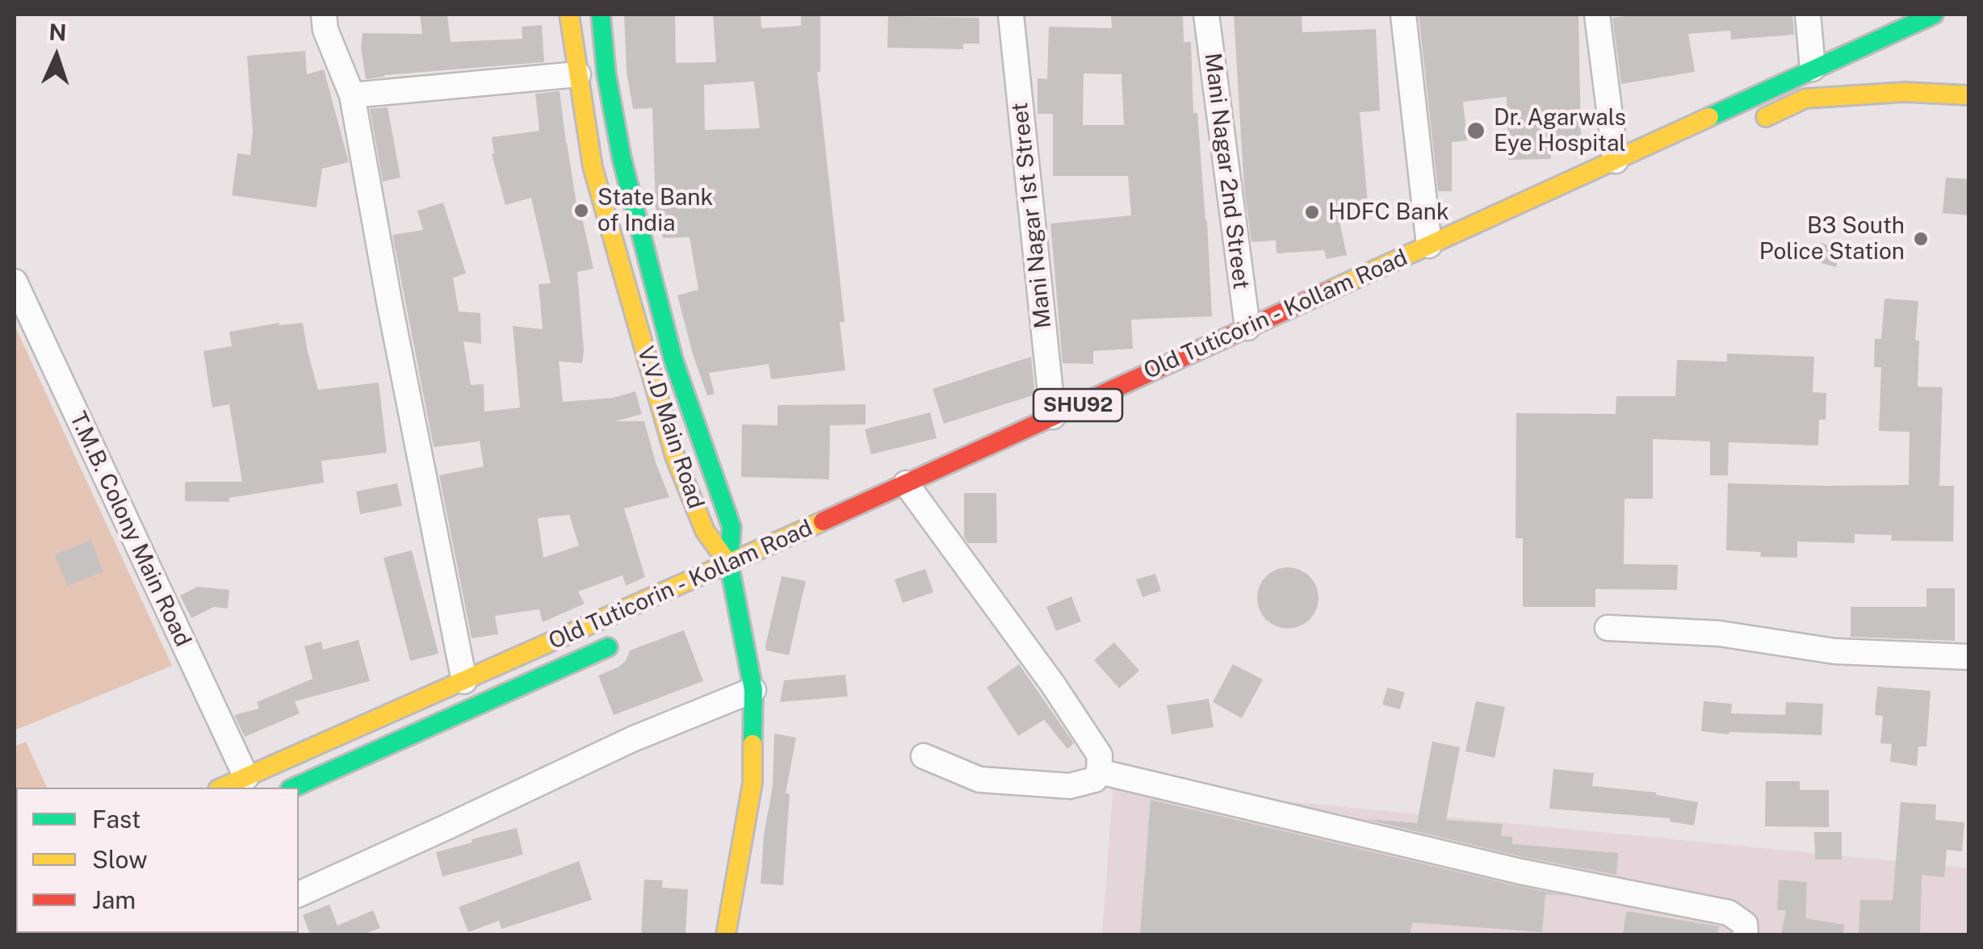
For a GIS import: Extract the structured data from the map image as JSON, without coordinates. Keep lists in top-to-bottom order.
{
  "streets": {
    "main road": ["Old Tuticorin - Kollam Road", "SHU92", "V.V.D Main Road"],
    "street": ["Mani Nagar 2nd Street", "Mani Nagar 1st Street", "T.M.B. Colony Main Road"]
  },
  "crossings": [
    ["Mani Nagar 2nd Street", "Old Tuticorin - Kollam Road"],
    ["Mani Nagar 1st Street", "Old Tuticorin - Kollam Road"],
    ["Old Tuticorin - Kollam Road", "V.V.D Main Road"],
    ["Old Tuticorin - Kollam Road", "T.M.B. Colony Main Road"]
  ],
  "places": [
    "Dr. Agarwals Eye Hospital",
    "State Bank of India",
    "HDFC Bank",
    "B3 South Police Station"
  ],
  "legend": ["Fast", "Slow", "Jam"],
  "north": "top"
}
